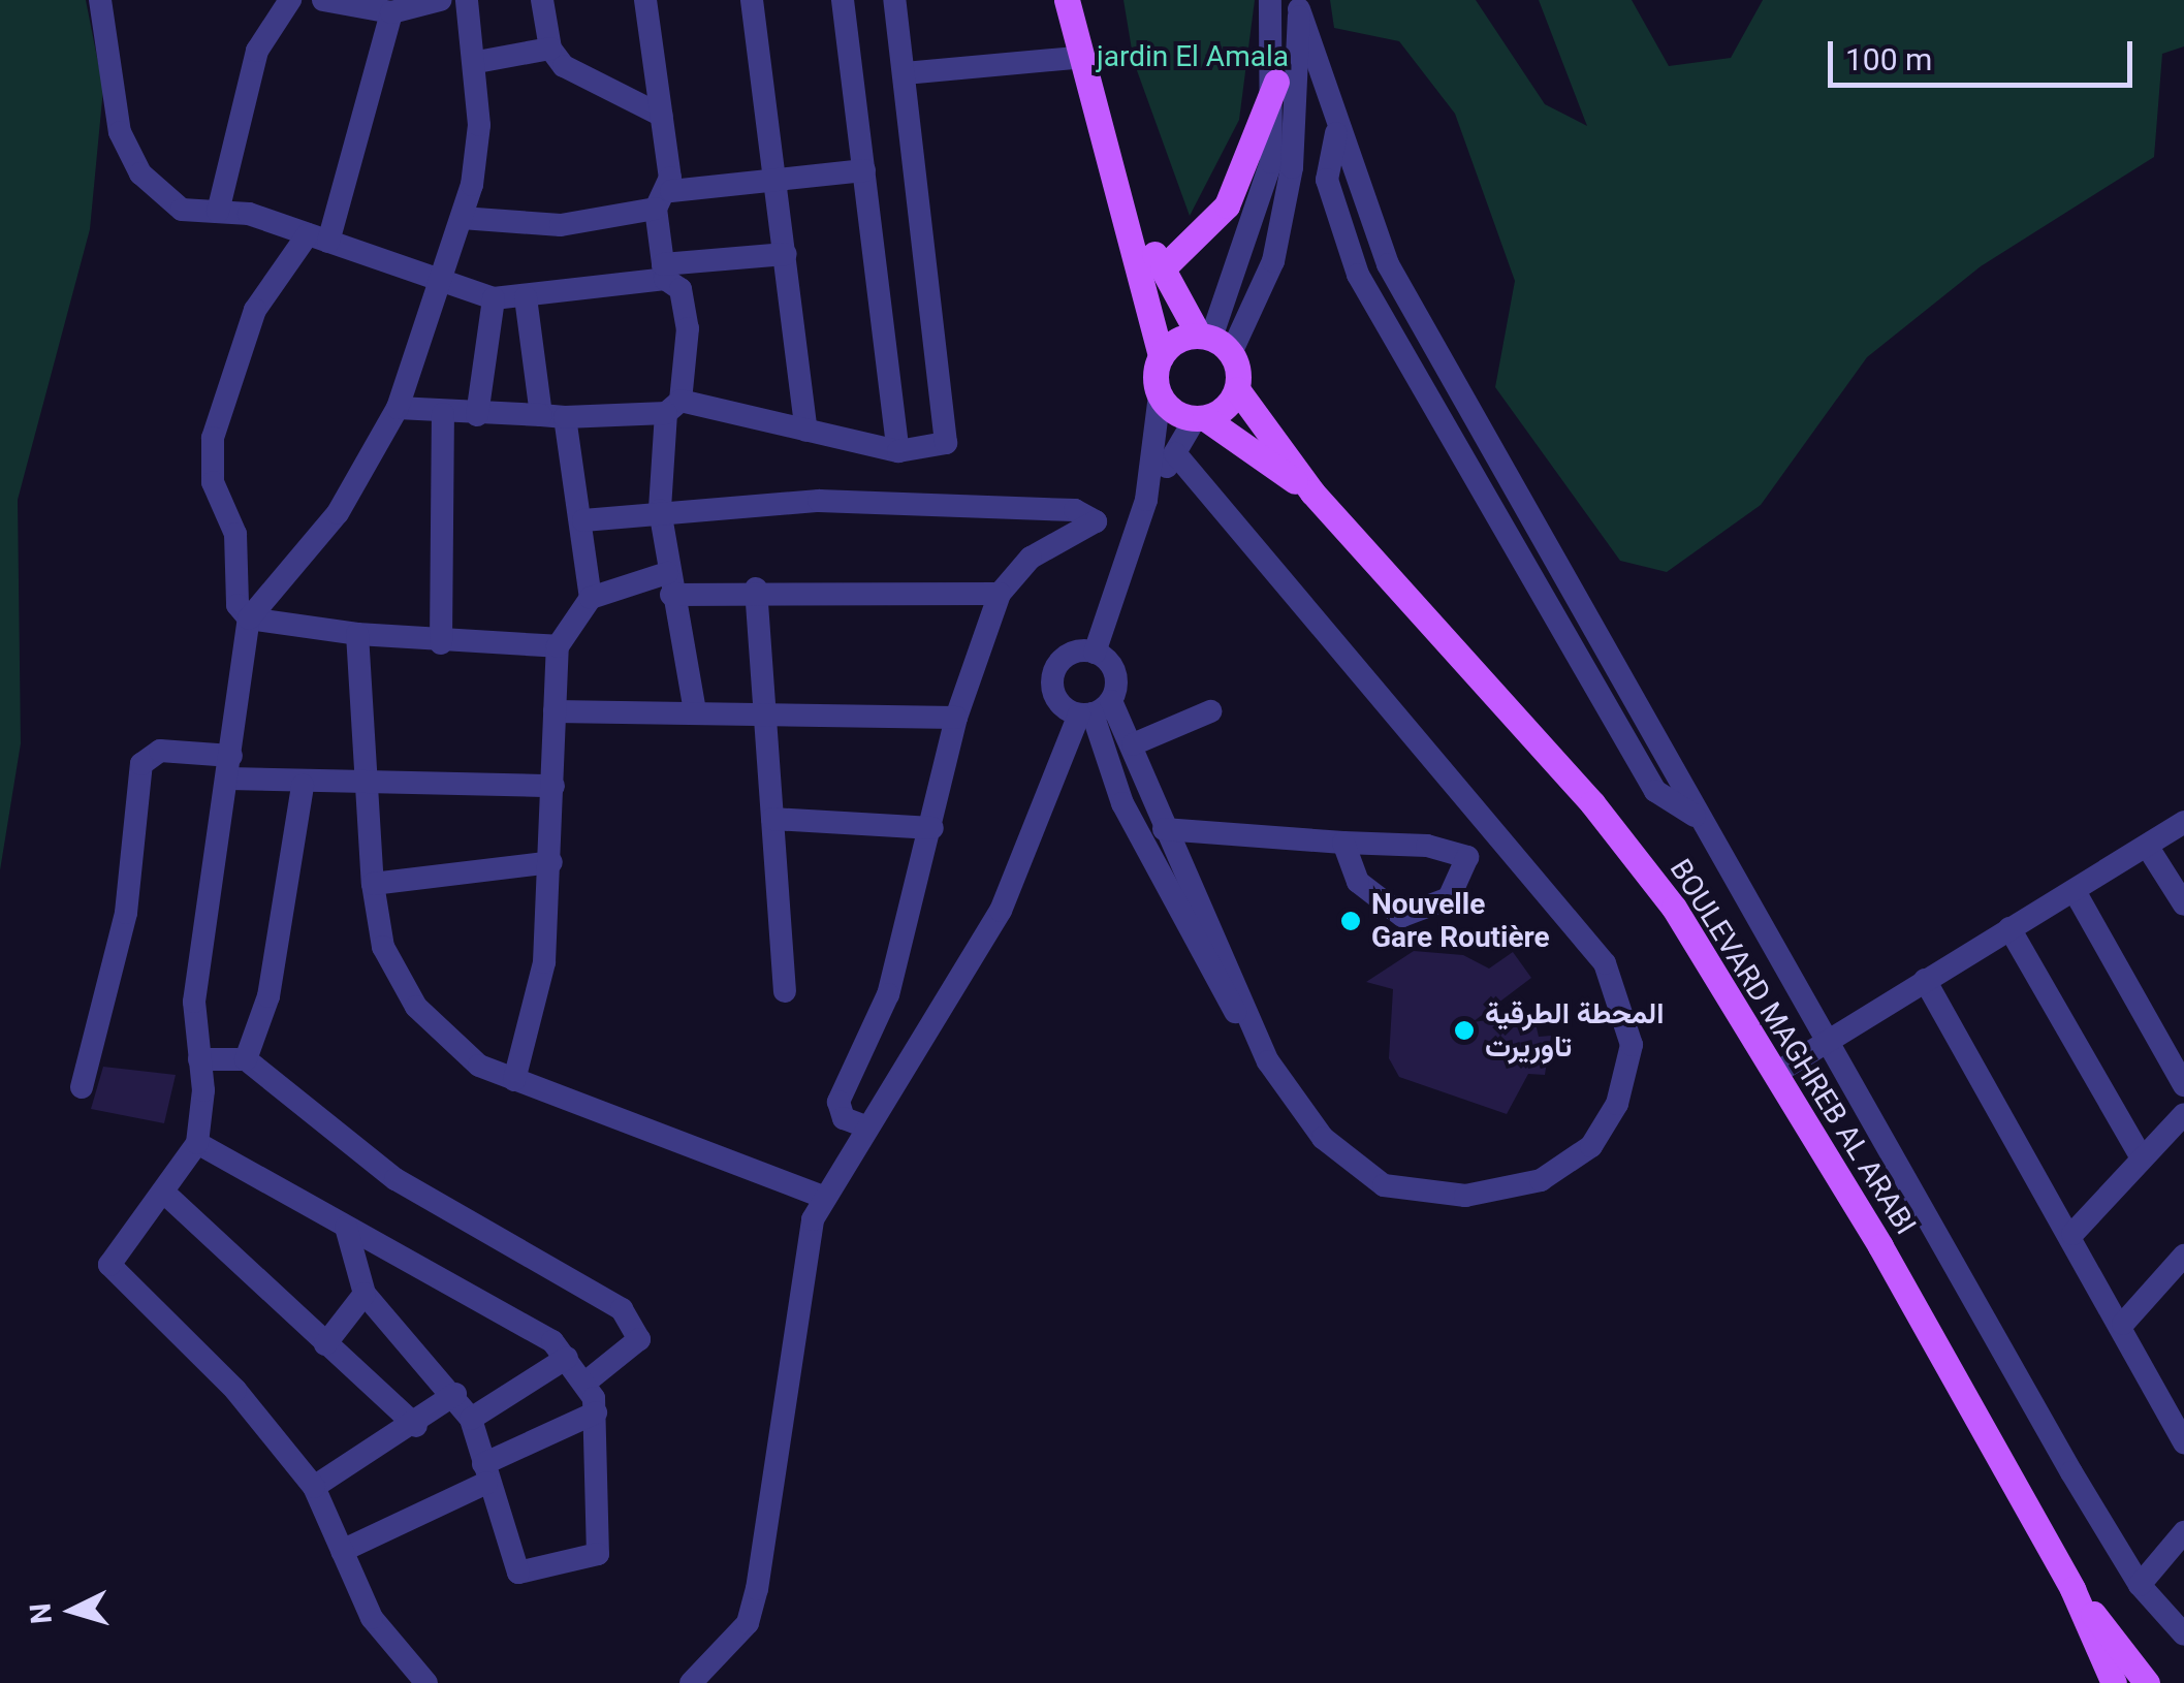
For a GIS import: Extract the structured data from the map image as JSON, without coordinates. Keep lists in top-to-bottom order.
{
  "streets": {
    "main road": ["BOULEVARD MAGHREB AL ARABI"]
  },
  "parks": ["jardin El Amala"],
  "places": ["Nouvelle Gare Routière", "المحطة الطرقية تاوريرت"],
  "scale_bar": "100 m",
  "north": "left"
}
